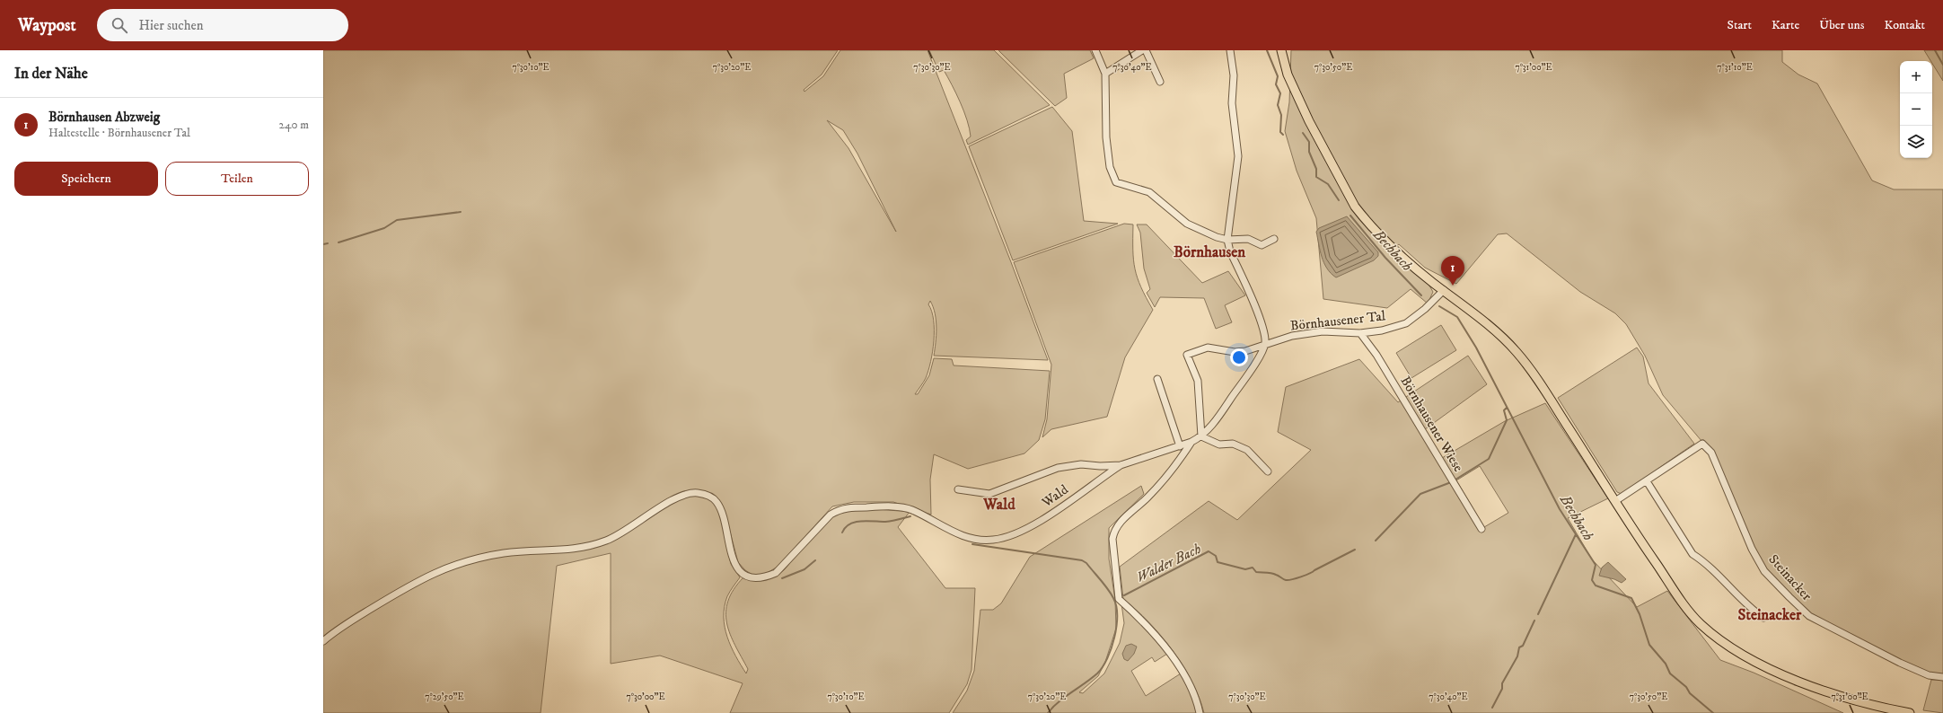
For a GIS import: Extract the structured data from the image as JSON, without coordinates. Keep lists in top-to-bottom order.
{
  "streets": {
    "street": [
      "Börnhausener Tal",
      "Börnhausener Wiese",
      "Wald",
      "Steinacker"
    ]
  },
  "crossings": [
    ["Börnhausener Tal", "Börnhausener Wiese"]
  ],
  "districts": ["Börnhausen", "Wald", "Steinacker"],
  "water": ["Bechbach", "Walder Bach"],
  "page": {
    "header": "Waypost",
    "search": "Hier suchen",
    "nav": [
      "Start",
      "Karte",
      "Über uns",
      "Kontakt"
    ],
    "heading": "In der Nähe",
    "map_buttons": ["+", "−"],
    "list": [
      {
        "mark": "1",
        "name": "Börnhausen Abzweig",
        "note": "Haltestelle · Börnhausener Tal",
        "value": "240 m"
      }
    ],
    "buttons": ["Speichern", "Teilen"],
    "pins": "1"
  },
  "coordinates": [
    "7°30'10\"E",
    "7°30'20\"E",
    "7°30'30\"E",
    "7°30'40\"E",
    "7°30'50\"E",
    "7°31'00\"E",
    "7°31'10\"E",
    "7°29'50\"E",
    "7°30'00\"E"
  ]
}
